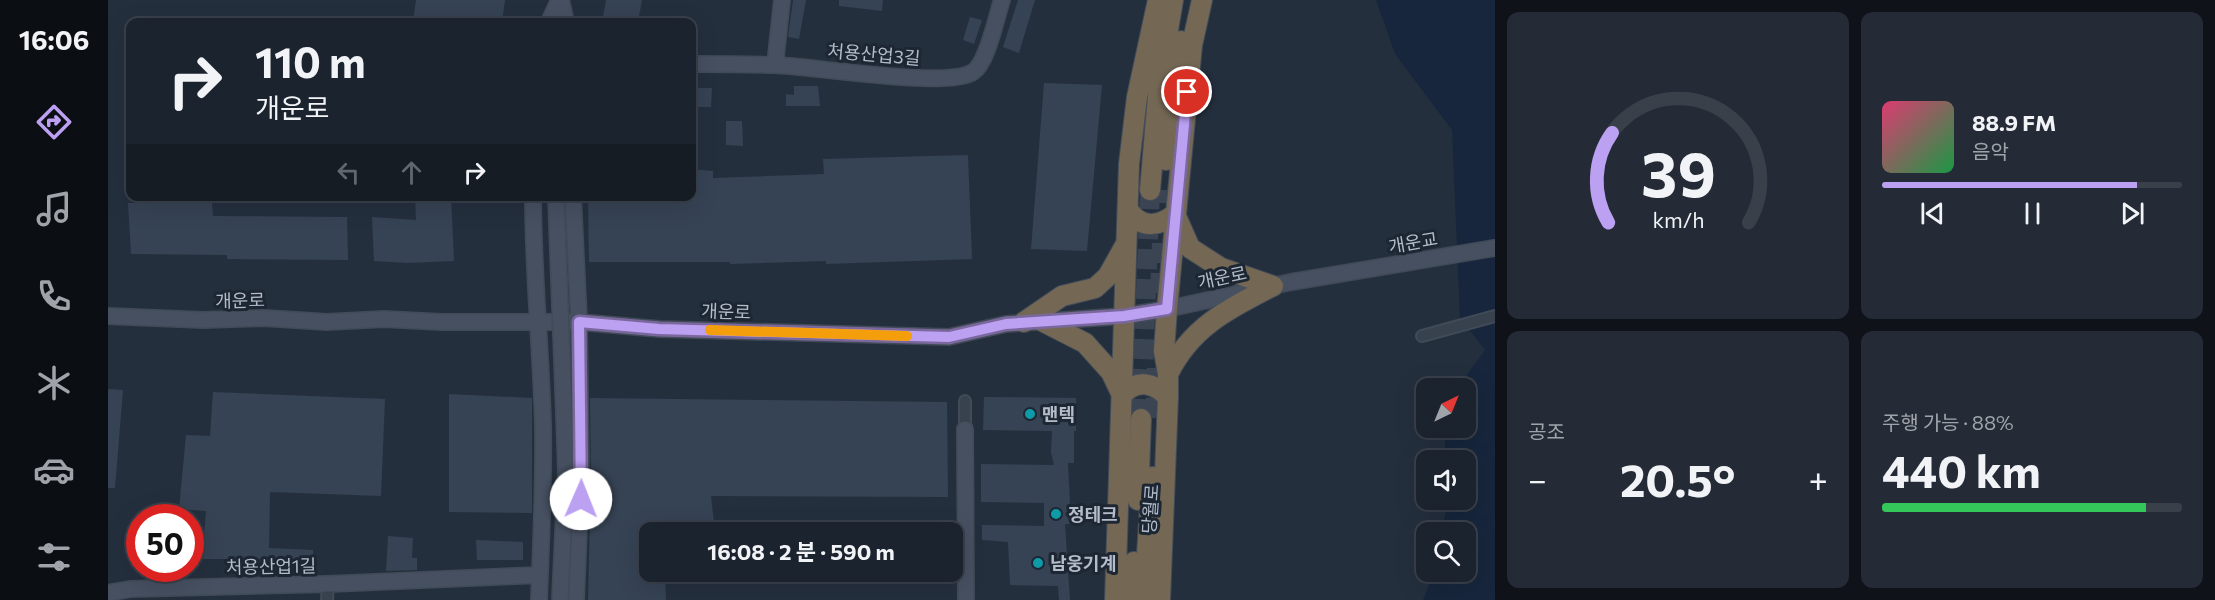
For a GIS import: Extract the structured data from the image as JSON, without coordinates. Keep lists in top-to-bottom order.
{
  "streets": {
    "highway": ["당월로"],
    "main road": [
      "처용산업3길",
      "개운교",
      "개운로",
      "처용산업1길"
    ]
  },
  "crossings": [
    ["개운교", "개운로"]
  ],
  "places": ["맨텍", "정테크", "남웅기계"],
  "north": "top right",
  "page": {
    "tabs": "16:06",
    "turn": ["110 m", "개운로"],
    "song": ["88.9 FM", "음악"],
    "tile": [
      "공조",
      ["주행 가능 · 88%", "440 km"]
    ],
    "heat": ["−", "20.5°", "+"],
    "limit": "50",
    "trip": "16:08 · 2 분 · 590 m",
    "gauge": ["39", "km/h"]
  }
}
